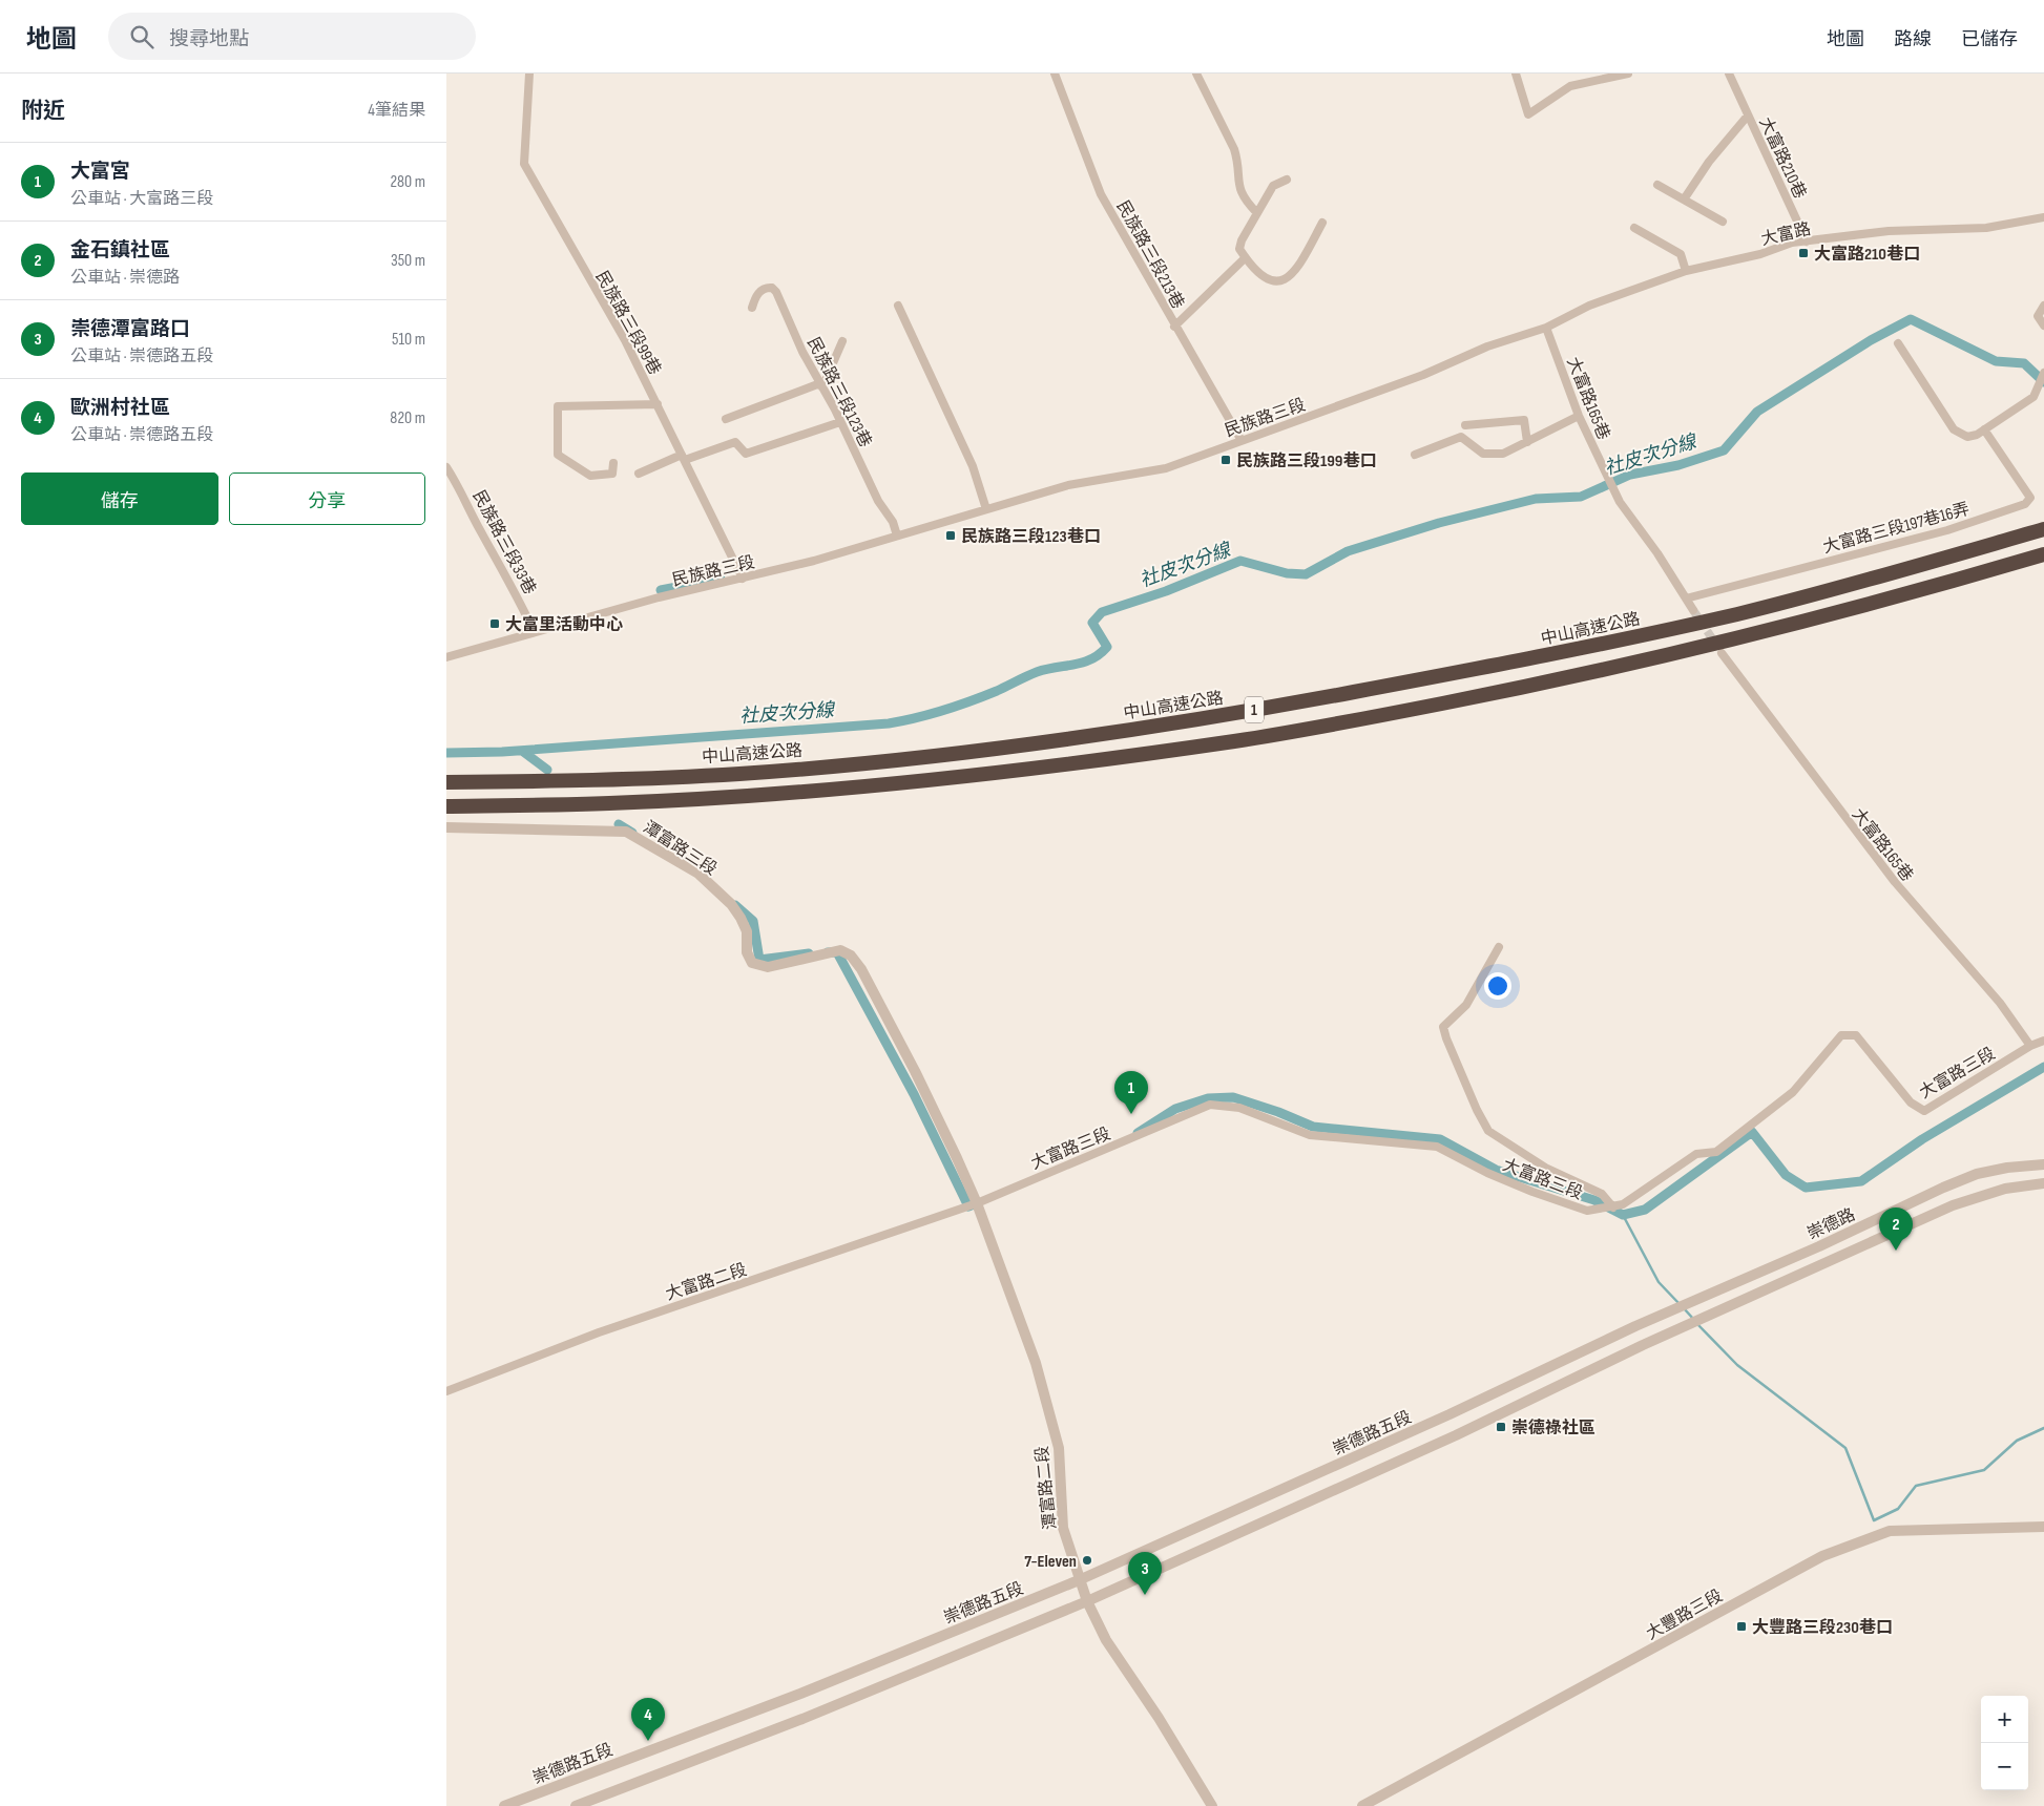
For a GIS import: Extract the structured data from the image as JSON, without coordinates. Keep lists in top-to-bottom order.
{
  "streets": {
    "highway": ["中山高速公路", "1"],
    "street": [
      "大富路210巷",
      "大富路",
      "民族路三段213巷",
      "民族路三段99巷",
      "民族路三段123巷",
      "大富路165巷",
      "民族路三段",
      "大富路三段197巷16弄",
      "民族路三段33巷",
      "潭富路三段",
      "大富路三段",
      "崇德路",
      "大富路二段",
      "崇德路五段",
      "潭富路二段",
      "大豐路三段"
    ]
  },
  "crossings": [
    ["大富路210巷", "大富路"],
    ["大富路", "大富路165巷"],
    ["大富路", "民族路三段"],
    ["民族路三段213巷", "民族路三段"],
    ["民族路三段99巷", "民族路三段"],
    ["民族路三段123巷", "民族路三段"],
    ["大富路165巷", "民族路三段"],
    ["大富路165巷", "大富路三段197巷16弄"],
    ["大富路165巷", "大富路三段"],
    ["民族路三段", "民族路三段33巷"],
    ["潭富路三段", "大富路三段"],
    ["潭富路三段", "大富路二段"],
    ["潭富路三段", "潭富路二段"],
    ["大富路三段", "大富路二段"],
    ["大富路三段", "潭富路二段"],
    ["崇德路", "崇德路五段"],
    ["崇德路", "潭富路二段"],
    ["大富路二段", "潭富路二段"],
    ["崇德路五段", "潭富路二段"]
  ],
  "water": ["社皮次分線"],
  "places": {
    "transit": [
      "大富路210巷口",
      "民族路三段199巷口",
      "民族路三段123巷口",
      "大富里活動中心",
      "崇德祿社區",
      "大豐路三段230巷口"
    ],
    "other": ["7-Eleven"]
  },
  "page": {
    "header": "地圖",
    "search": "搜尋地點",
    "nav": ["地圖", "路線", "已儲存"],
    "heading": ["附近", "4筆結果"],
    "list": [
      {
        "mark": "1",
        "name": "大富宮",
        "note": "公車站 · 大富路三段",
        "value": "280 m"
      },
      {
        "mark": "2",
        "name": "金石鎮社區",
        "note": "公車站 · 崇德路",
        "value": "350 m"
      },
      {
        "mark": "3",
        "name": "崇德潭富路口",
        "note": "公車站 · 崇德路五段",
        "value": "510 m"
      },
      {
        "mark": "4",
        "name": "歐洲村社區",
        "note": "公車站 · 崇德路五段",
        "value": "820 m"
      }
    ],
    "buttons": ["儲存", "分享"],
    "pins": [
      "1",
      "2",
      "3",
      "4"
    ],
    "map_buttons": ["+", "−"]
  }
}
